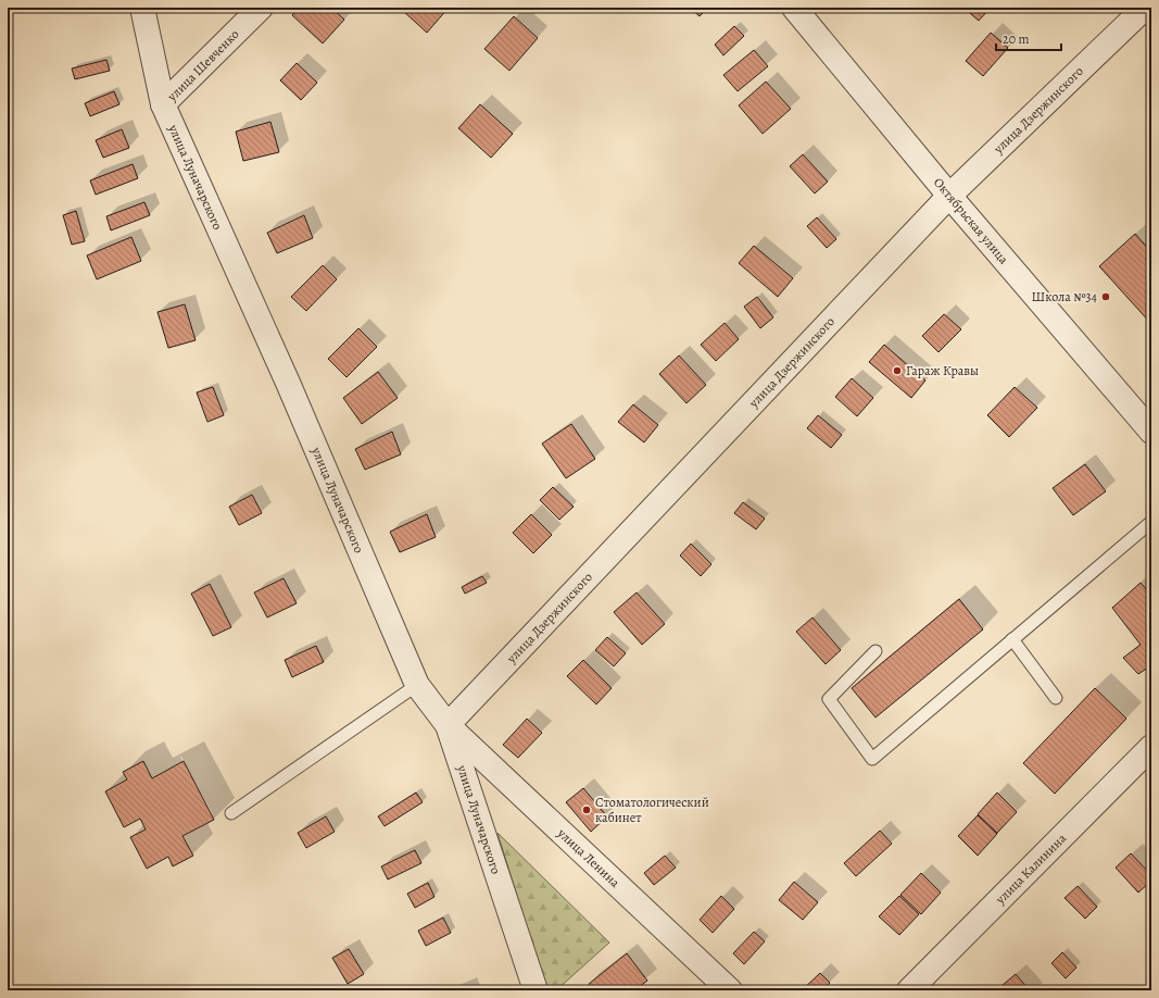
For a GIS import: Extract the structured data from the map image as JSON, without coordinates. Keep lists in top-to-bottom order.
{
  "streets": {
    "street": [
      "улица Шевченко",
      "улица Дзержинского",
      "улица Луначарского",
      "Октябрьская улица",
      "улица Ленина",
      "улица Калинина"
    ]
  },
  "crossings": [
    ["улица Шевченко", "улица Луначарского"],
    ["улица Дзержинского", "улица Луначарского"],
    ["улица Дзержинского", "Октябрьская улица"],
    ["улица Дзержинского", "улица Ленина"],
    ["улица Луначарского", "улица Ленина"]
  ],
  "places": ["Школа №34", "Гараж Кравы", "Стоматологический кабинет"],
  "scale_bar": "20 m"
}
